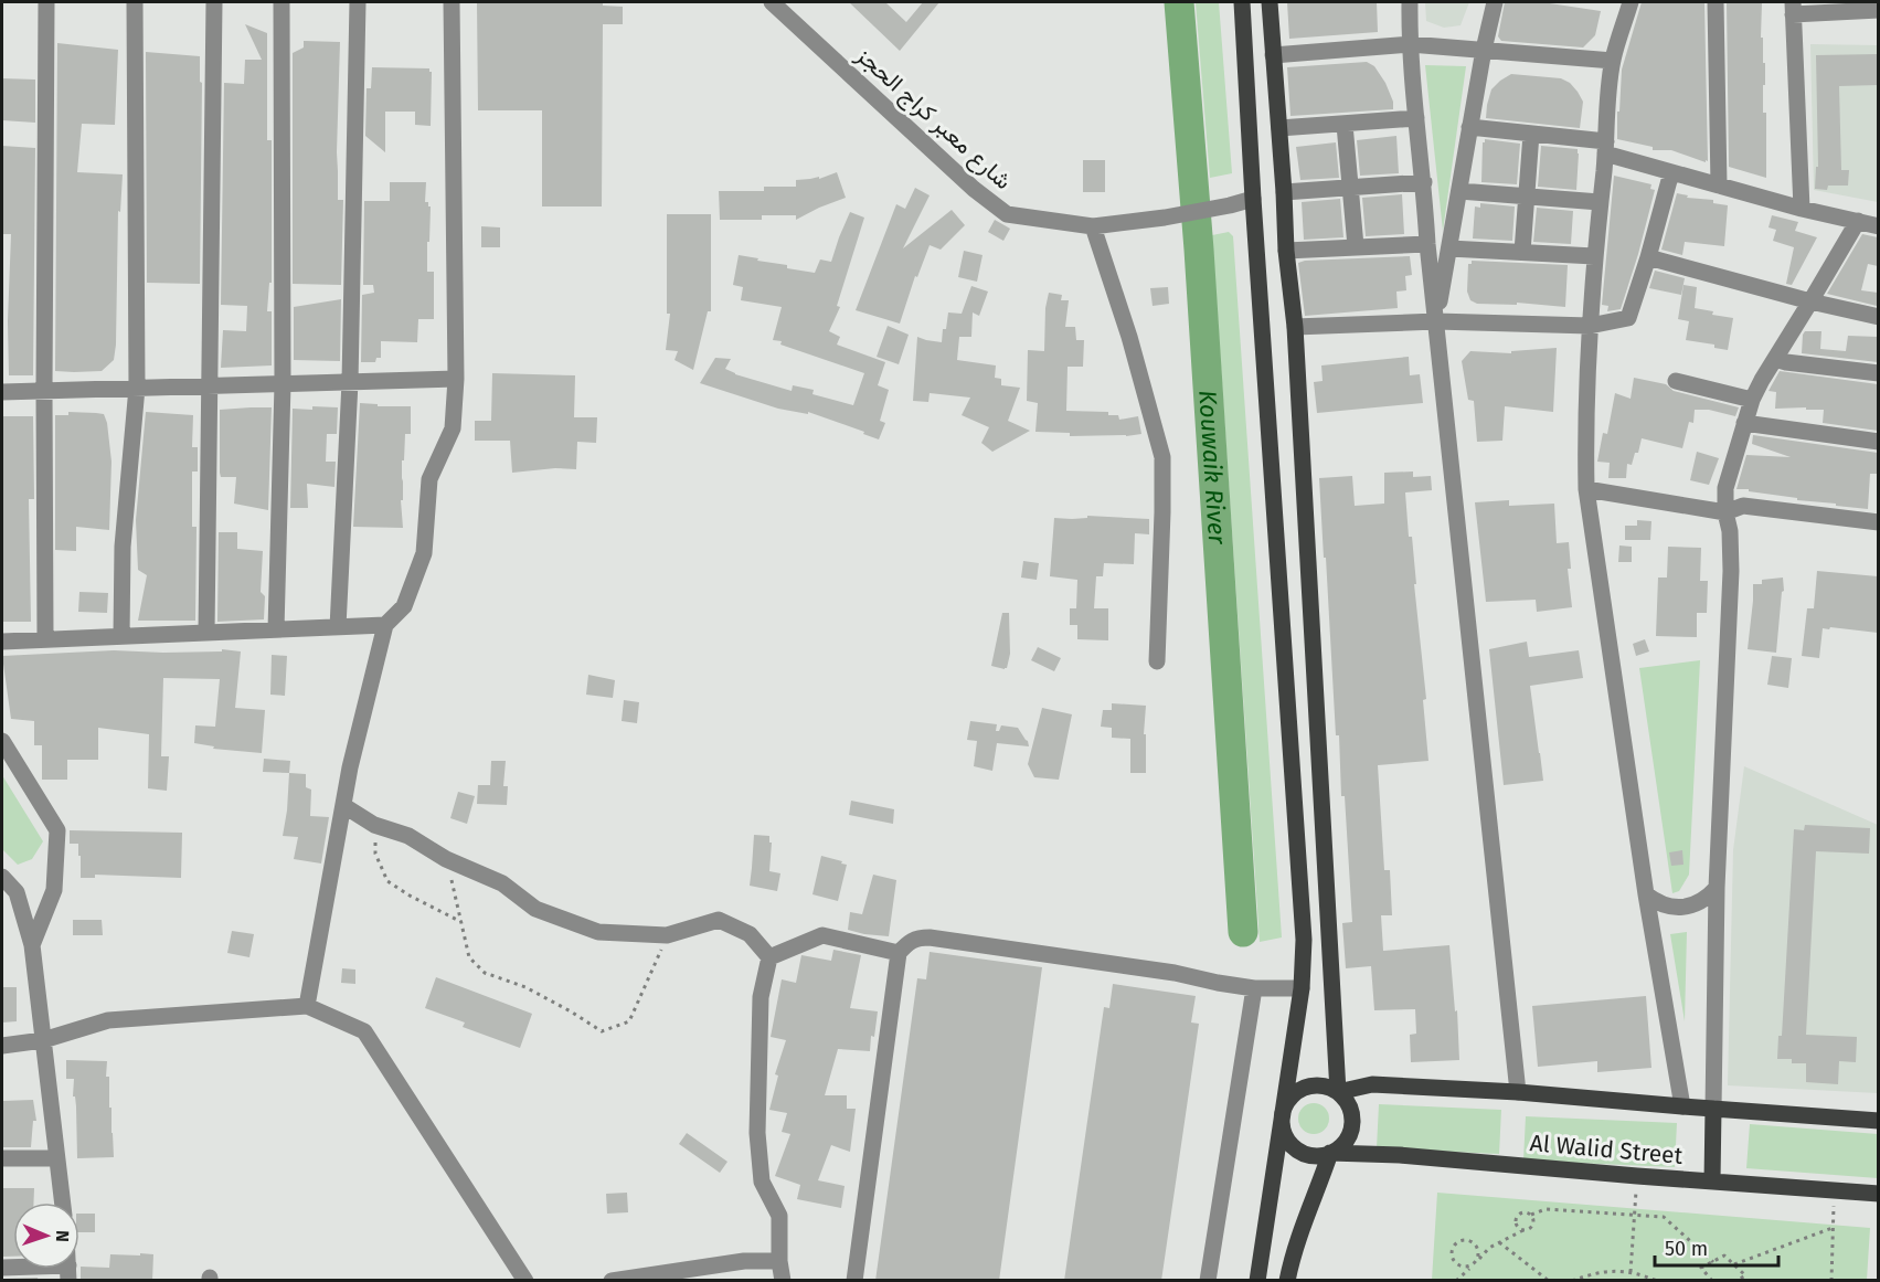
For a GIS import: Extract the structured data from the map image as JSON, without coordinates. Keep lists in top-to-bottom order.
{
  "streets": {
    "main road": ["Al Walid Street"],
    "street": ["شارع معبر كراج الحجز"]
  },
  "water": ["Kouwaik River"],
  "scale_bar": "50 m",
  "north": "right"
}
